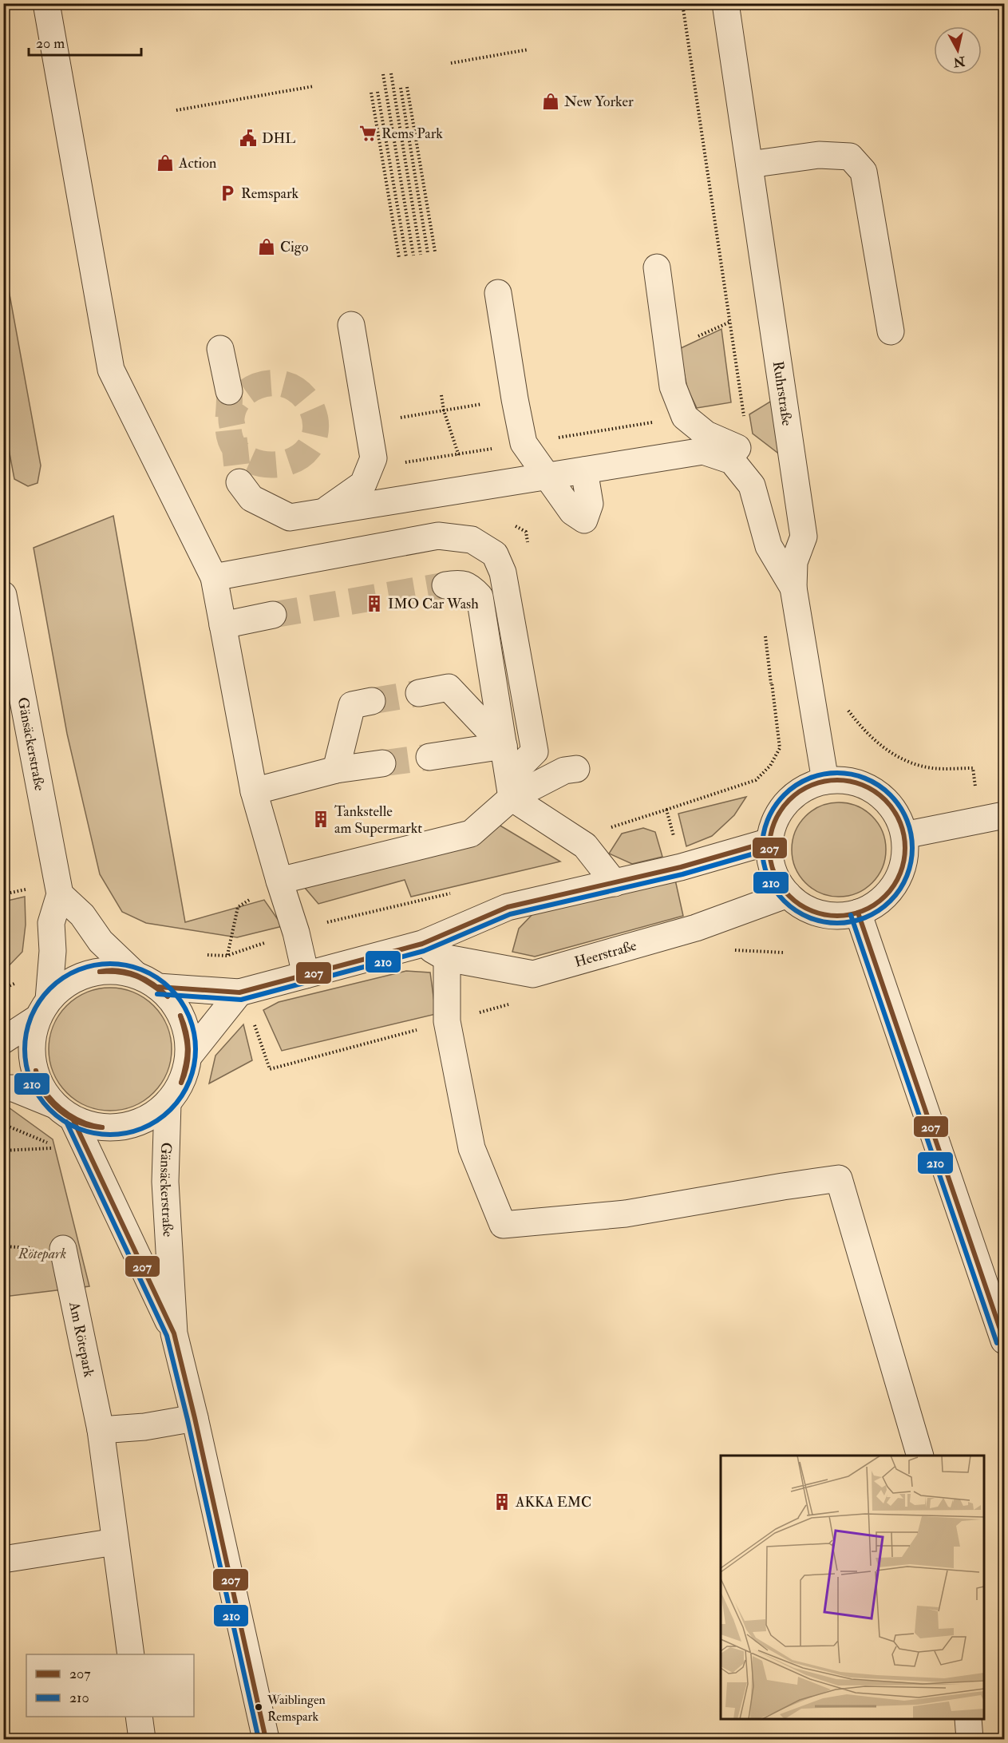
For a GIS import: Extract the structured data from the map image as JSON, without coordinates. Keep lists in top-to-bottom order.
{
  "streets": {
    "street": [
      "Ruhrstraße",
      "Gänsäckerstraße",
      "Heerstraße",
      "Am Rötepark"
    ]
  },
  "crossings": [
    ["Ruhrstraße", "Heerstraße"]
  ],
  "parks": ["Rötepark"],
  "places": {
    "shop": ["New Yorker", "Action", "Cigo"],
    "supermarket": ["Rems Park"],
    "public building": ["DHL"],
    "parking": ["Remspark"],
    "building": ["IMO Car Wash", "Tankstelle am Supermarkt", "AKKA EMC"],
    "other": ["Waiblingen Remspark"]
  },
  "lines": ["transit line 210", "transit line 207"],
  "legend": ["207", "210"],
  "scale_bar": "20 m",
  "north": "bottom"
}
